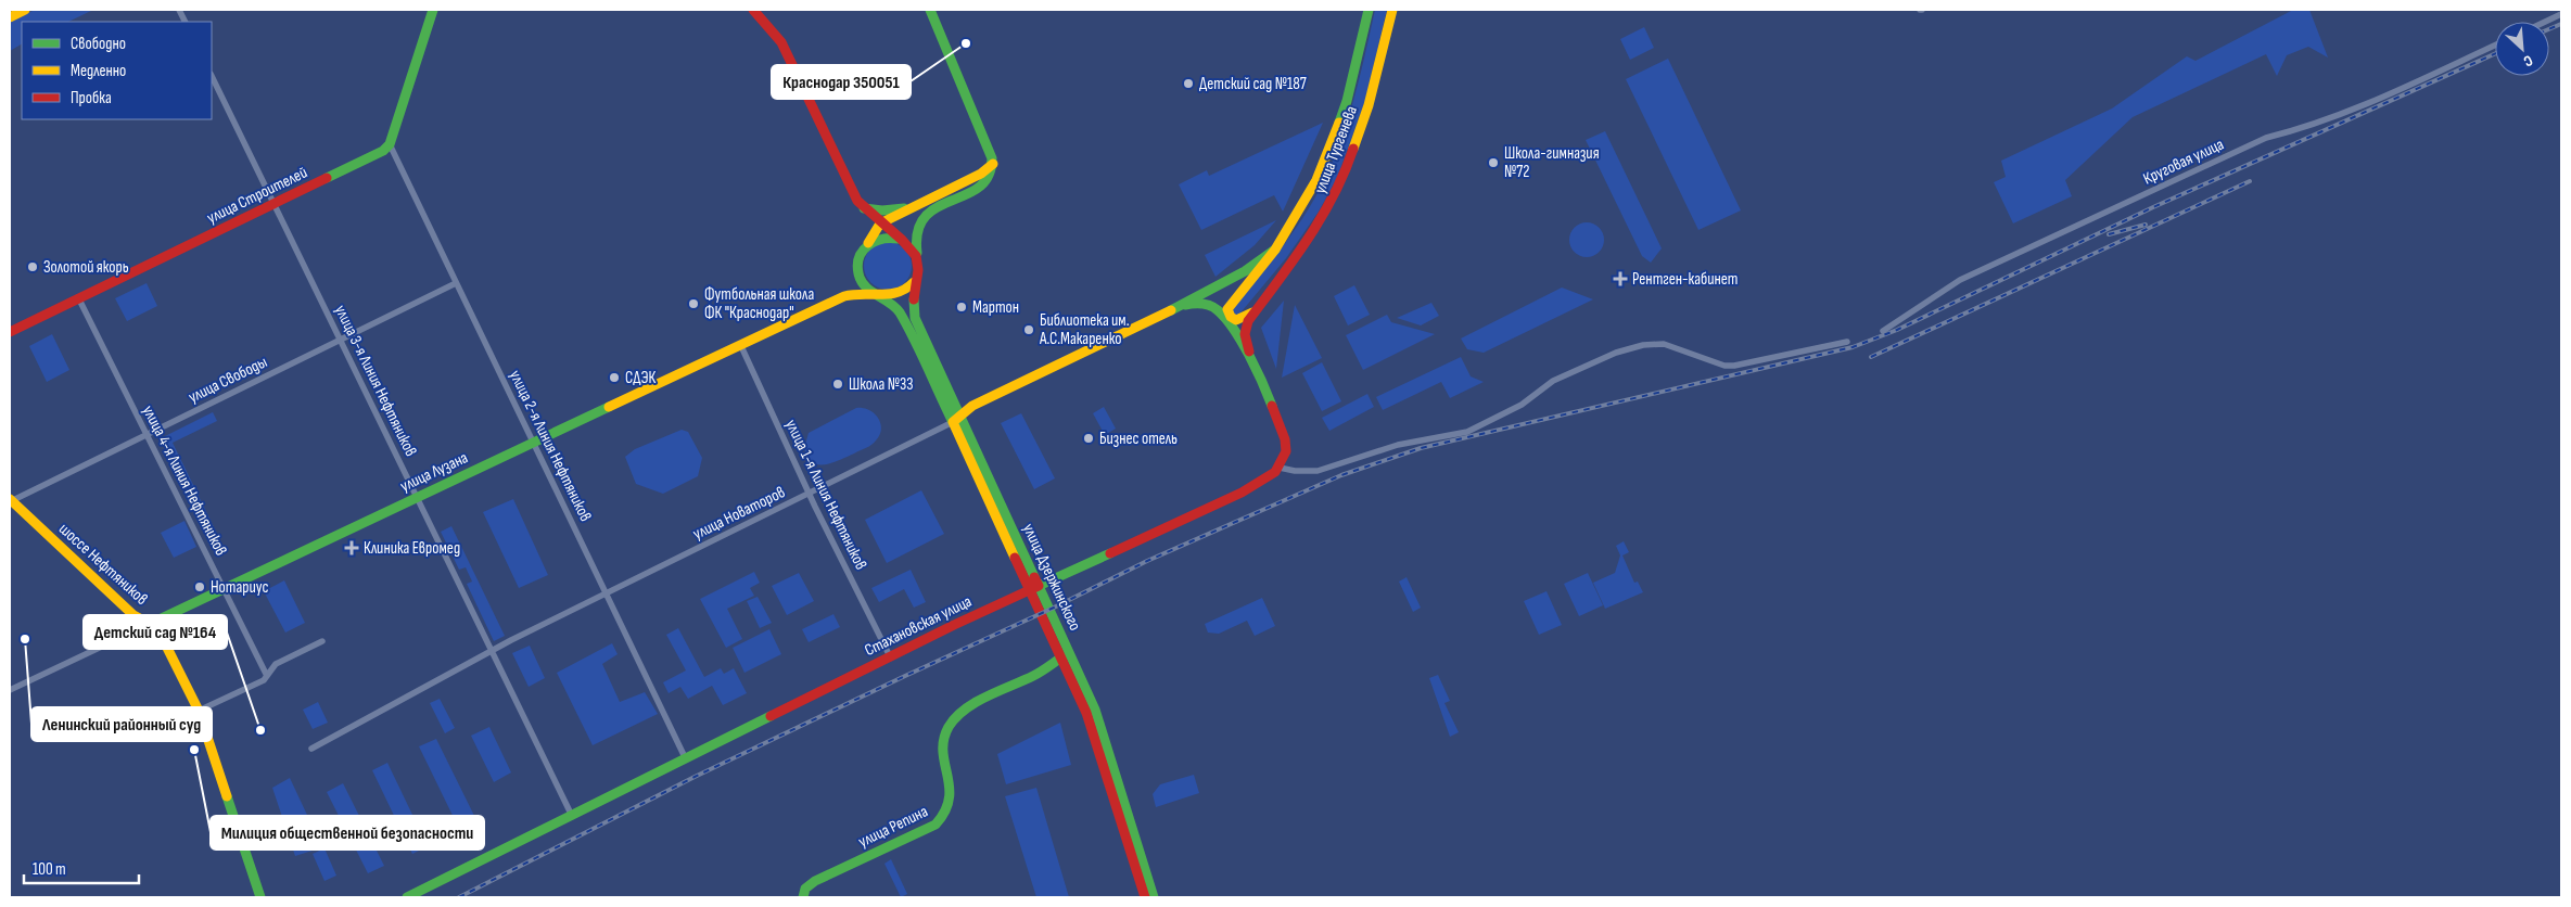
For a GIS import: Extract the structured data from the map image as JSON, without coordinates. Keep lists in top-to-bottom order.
{
  "streets": {
    "main road": [
      "улица Тургенева",
      "улица Строителей",
      "улица Лузана",
      "улица Новаторов",
      "шоссе Нефтяников",
      "улица Дзержинского",
      "Стахановская улица",
      "улица Репина"
    ],
    "street": [
      "Круговая улица",
      "улица Свободы",
      "улица 3-я Линия Нефтяников",
      "улица 2-я Линия Нефтяников",
      "улица 4-я Линия Нефтяников",
      "улица 1-я Линия Нефтяников"
    ]
  },
  "crossings": [
    ["улица Тургенева", "улица Новаторов"],
    ["улица Строителей", "улица 3-я Линия Нефтяников"],
    ["улица Строителей", "улица 2-я Линия Нефтяников"],
    ["улица Строителей", "улица 4-я Линия Нефтяников"],
    ["улица Свободы", "улица 3-я Линия Нефтяников"],
    ["улица Свободы", "улица 2-я Линия Нефтяников"],
    ["улица Свободы", "улица 4-я Линия Нефтяников"],
    ["улица Свободы", "шоссе Нефтяников"],
    ["улица 3-я Линия Нефтяников", "улица Лузана"],
    ["улица 3-я Линия Нефтяников", "улица Новаторов"],
    ["улица 3-я Линия Нефтяников", "Стахановская улица"],
    ["улица 2-я Линия Нефтяников", "улица Лузана"],
    ["улица 2-я Линия Нефтяников", "улица Новаторов"],
    ["улица 2-я Линия Нефтяников", "Стахановская улица"],
    ["улица Лузана", "улица 4-я Линия Нефтяников"],
    ["улица Лузана", "улица 1-я Линия Нефтяников"],
    ["улица Лузана", "шоссе Нефтяников"],
    ["улица Лузана", "улица Дзержинского"],
    ["улица 1-я Линия Нефтяников", "улица Новаторов"],
    ["улица 1-я Линия Нефтяников", "Стахановская улица"],
    ["улица Новаторов", "улица Дзержинского"],
    ["улица Дзержинского", "Стахановская улица"],
    ["улица Дзержинского", "улица Репина"]
  ],
  "places": {
    "other": [
      "Краснодар 350051",
      "Детский сад №187",
      "Школа-гимназия №72",
      "Золотой якорь",
      "Футбольная школа ФК \"Краснодар\"",
      "Мартон",
      "Библиотека им. А.С.Макаренко",
      "СДЭК",
      "Школа №33",
      "Бизнес отель",
      "Нотариус",
      "Ленинский районный суд",
      "Детский сад №164",
      "Милиция общественной безопасности"
    ],
    "health": ["Рентген-кабинет", "Клиника Евромед"]
  },
  "legend": ["Свободно", "Медленно", "Пробка"],
  "scale_bar": "100 m",
  "north": "bottom right"
}
